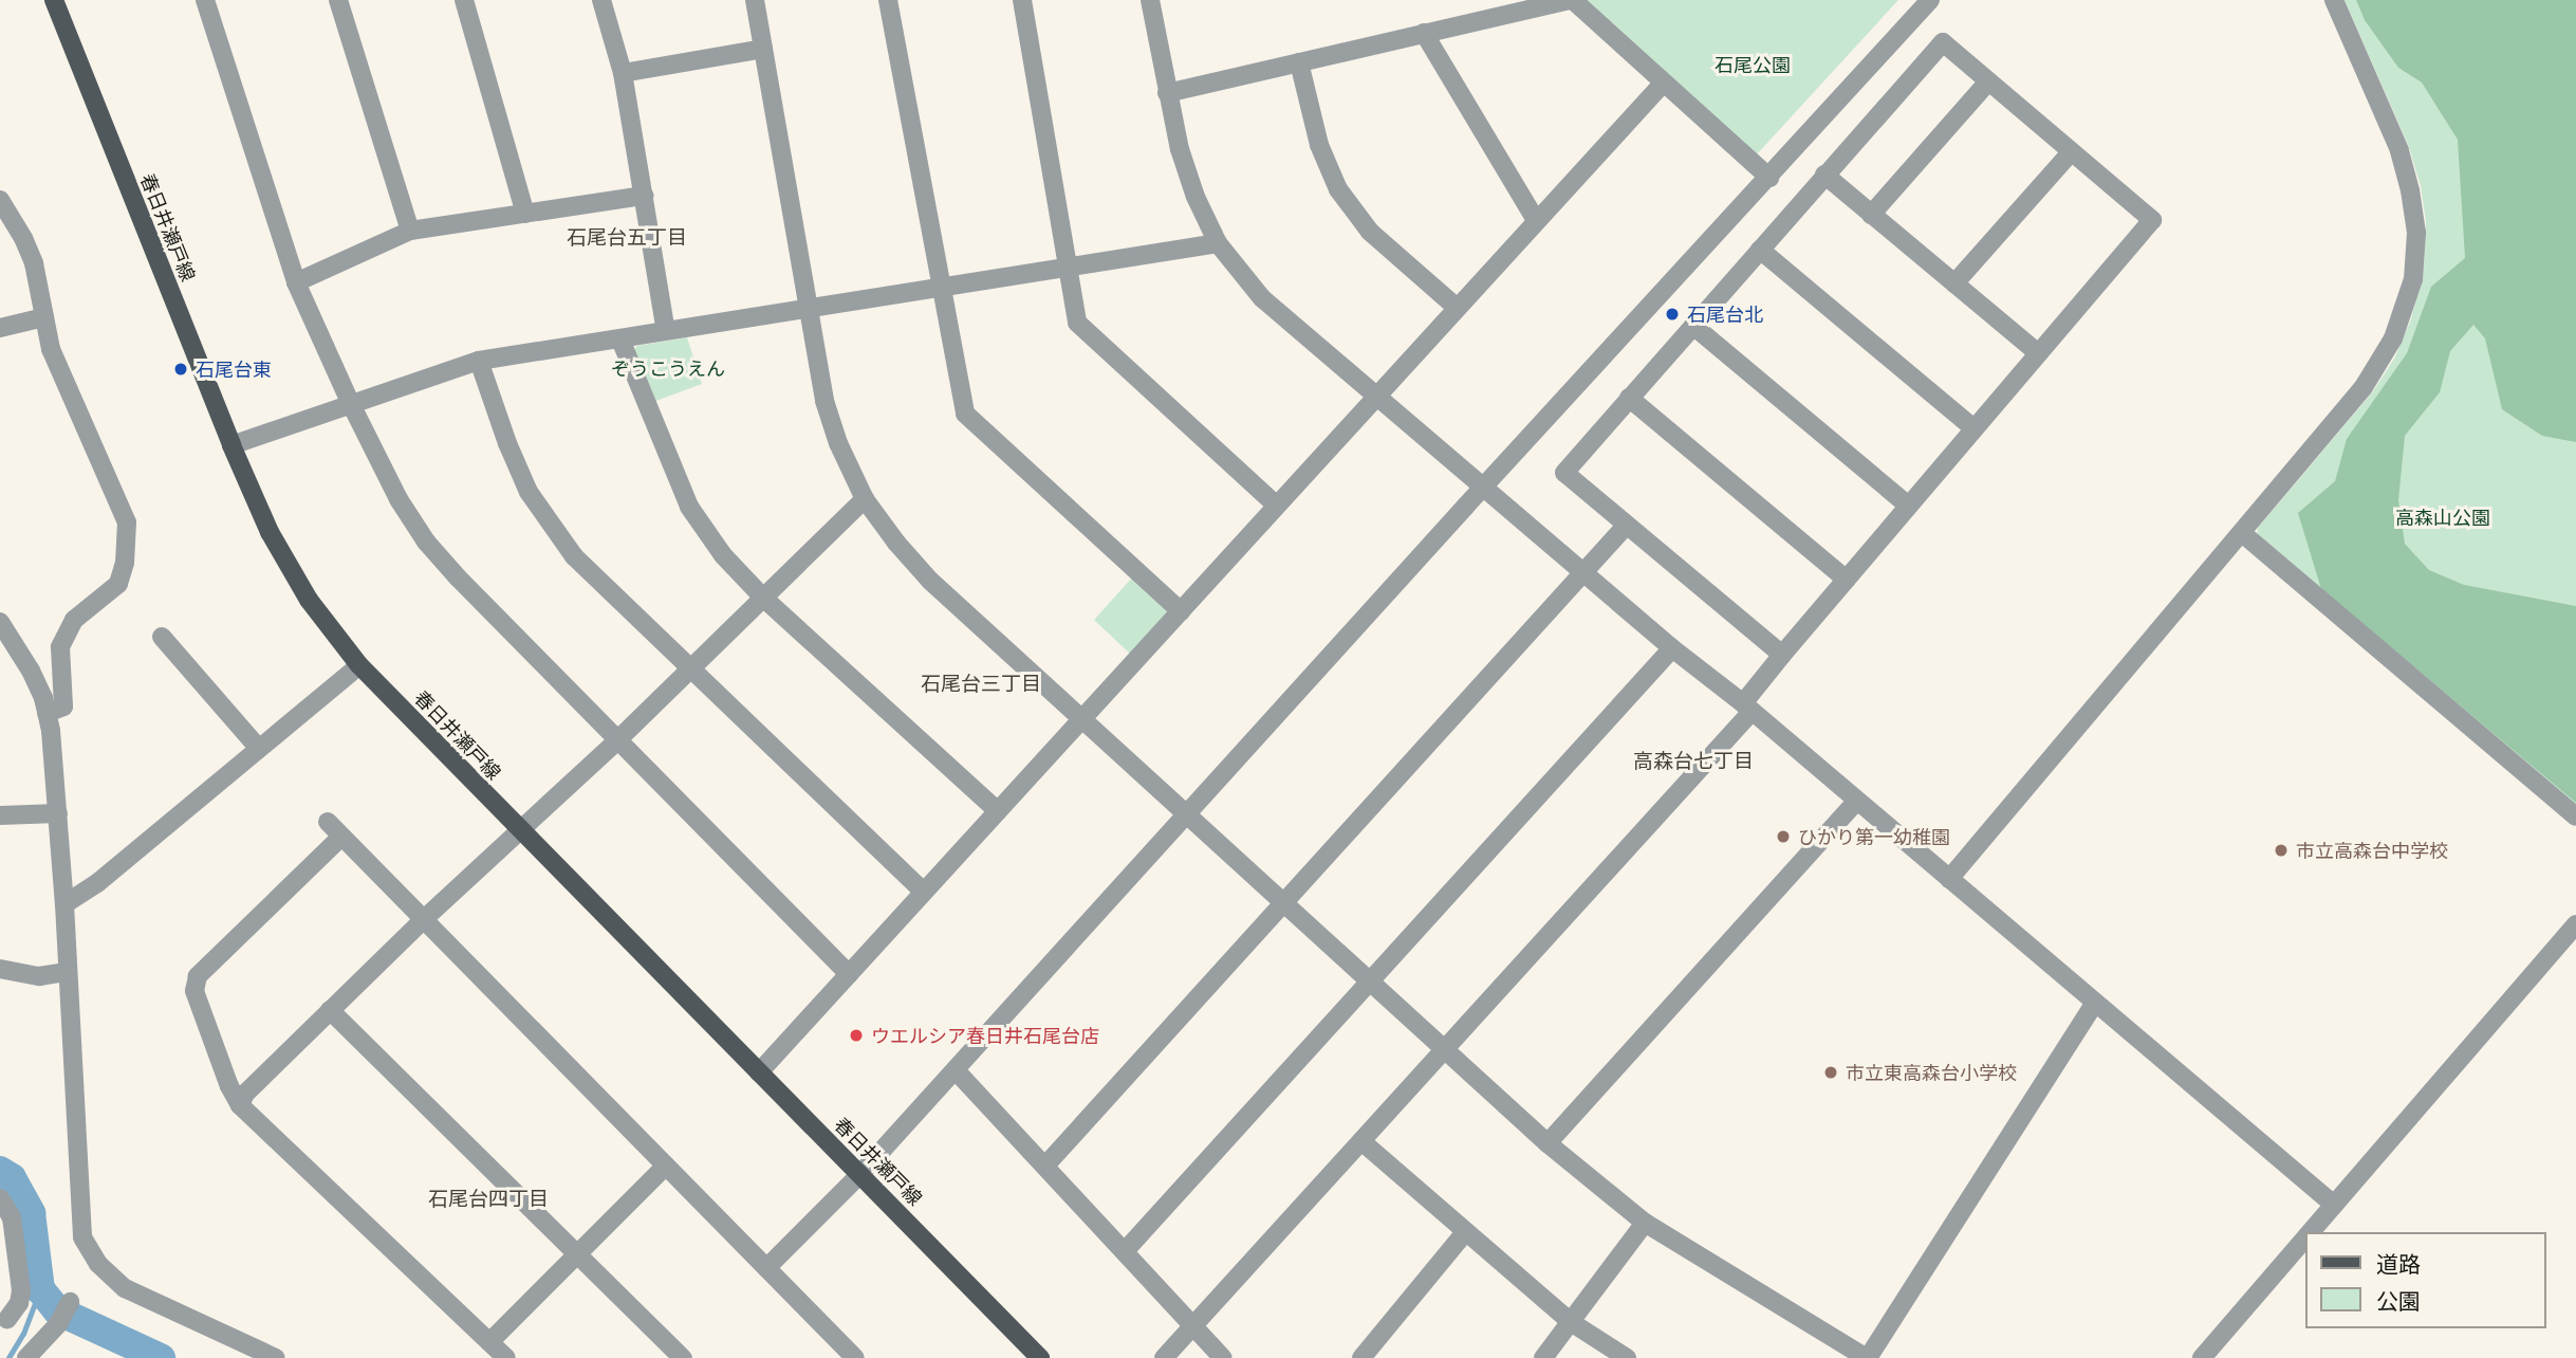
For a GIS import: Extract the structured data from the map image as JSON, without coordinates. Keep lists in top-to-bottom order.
{
  "streets": {
    "main road": ["春日井瀬戸線"]
  },
  "districts": [
    "石尾台五丁目",
    "石尾台三丁目",
    "高森台七丁目",
    "石尾台四丁目"
  ],
  "parks": ["石尾公園", "ぞうこうえん", "高森山公園"],
  "places": [
    "石尾台北",
    "石尾台東",
    "ひかり第一幼稚園",
    "市立高森台中学校",
    "ウエルシア春日井石尾台店",
    "市立東高森台小学校"
  ],
  "legend": ["道路", "公園"]
}
